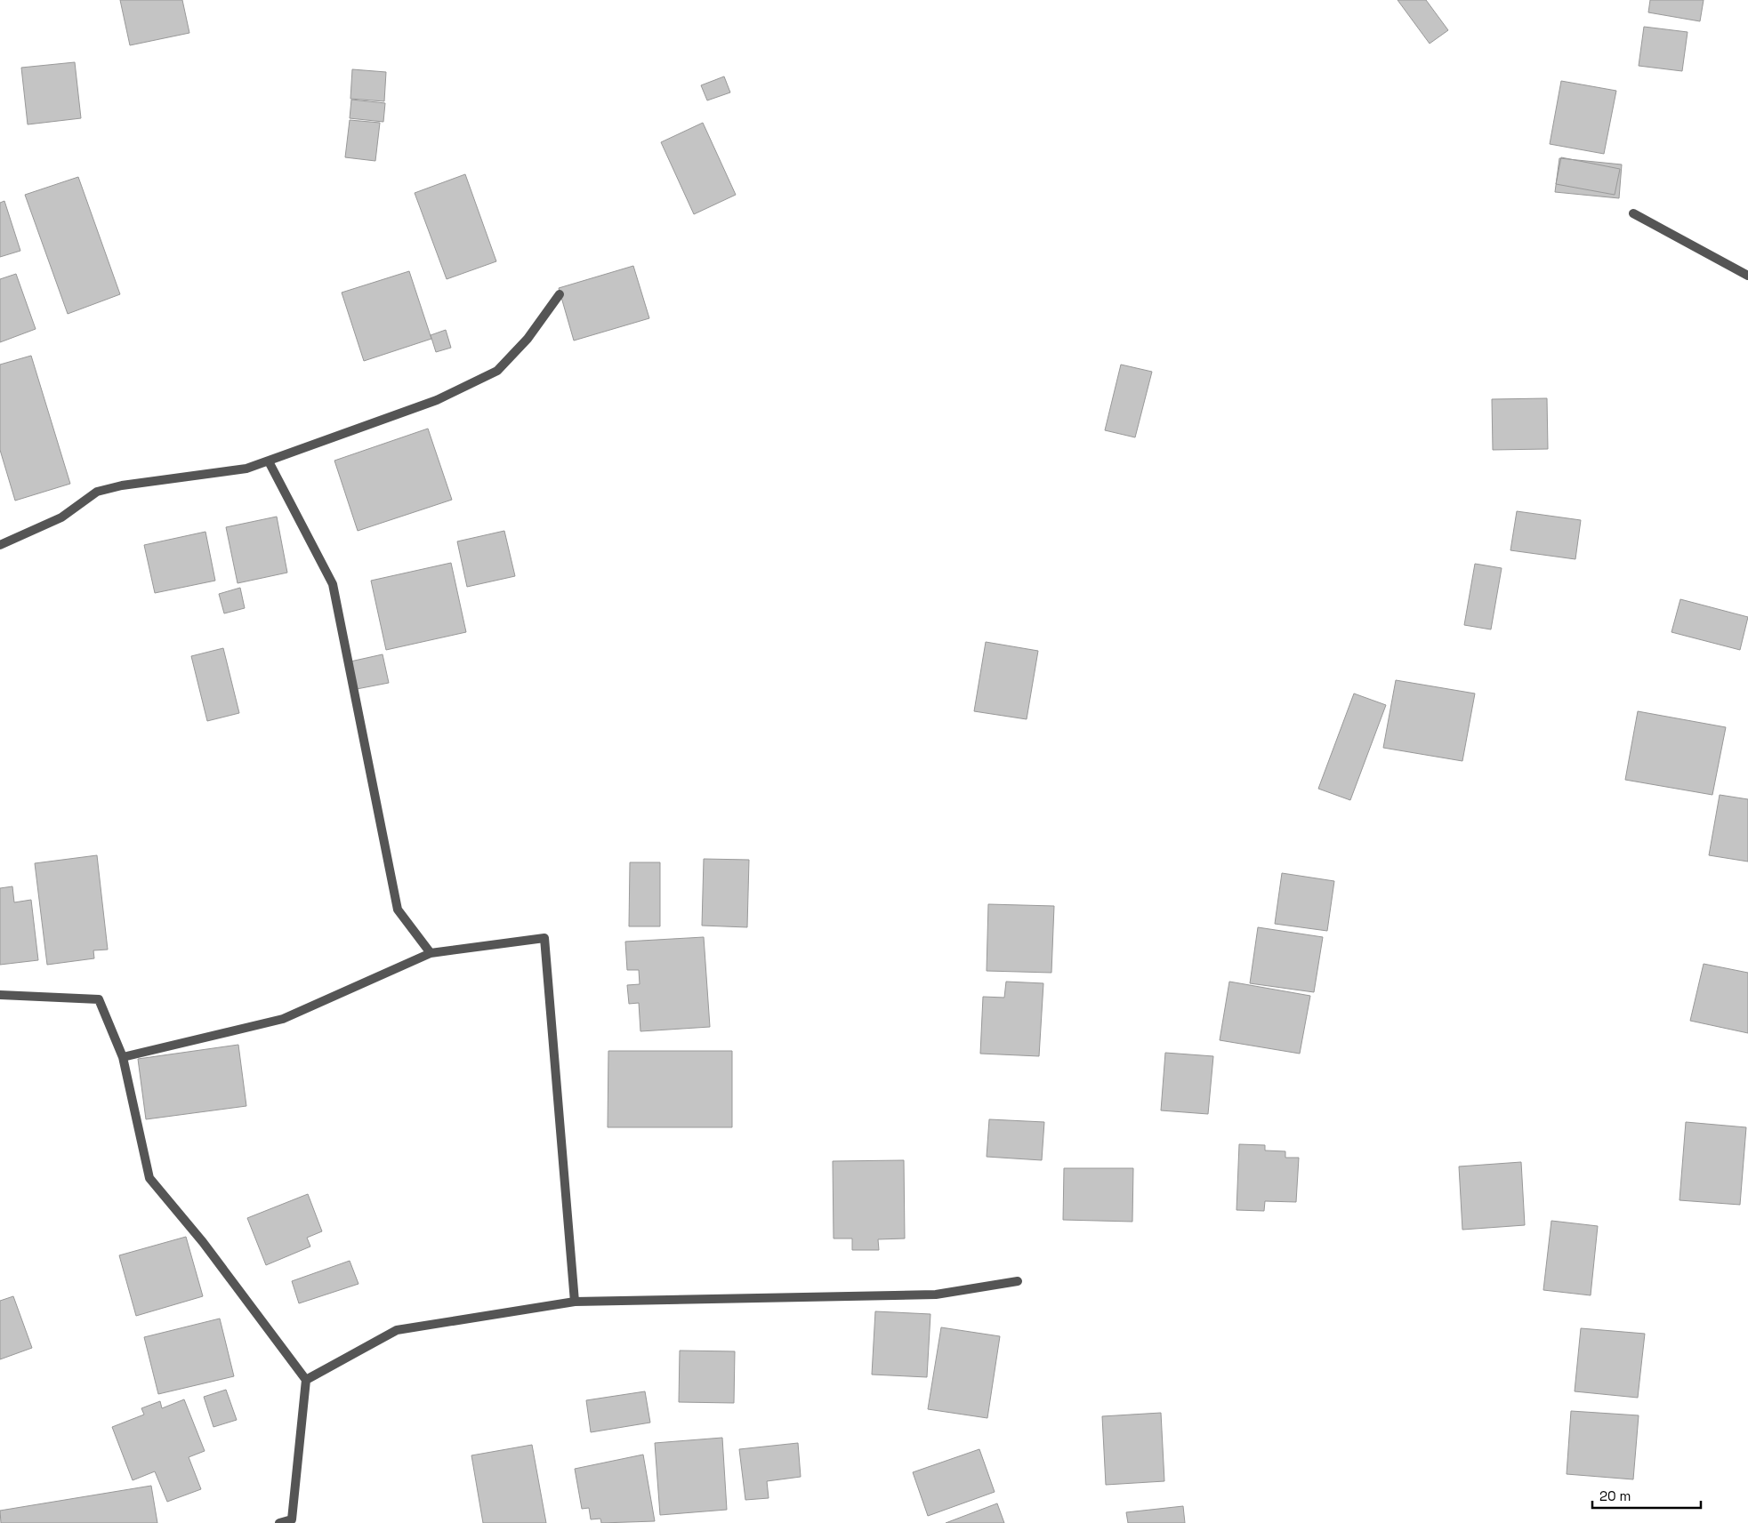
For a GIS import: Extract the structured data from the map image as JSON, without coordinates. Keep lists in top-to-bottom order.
{
  "scale_bar": "20 m"
}
